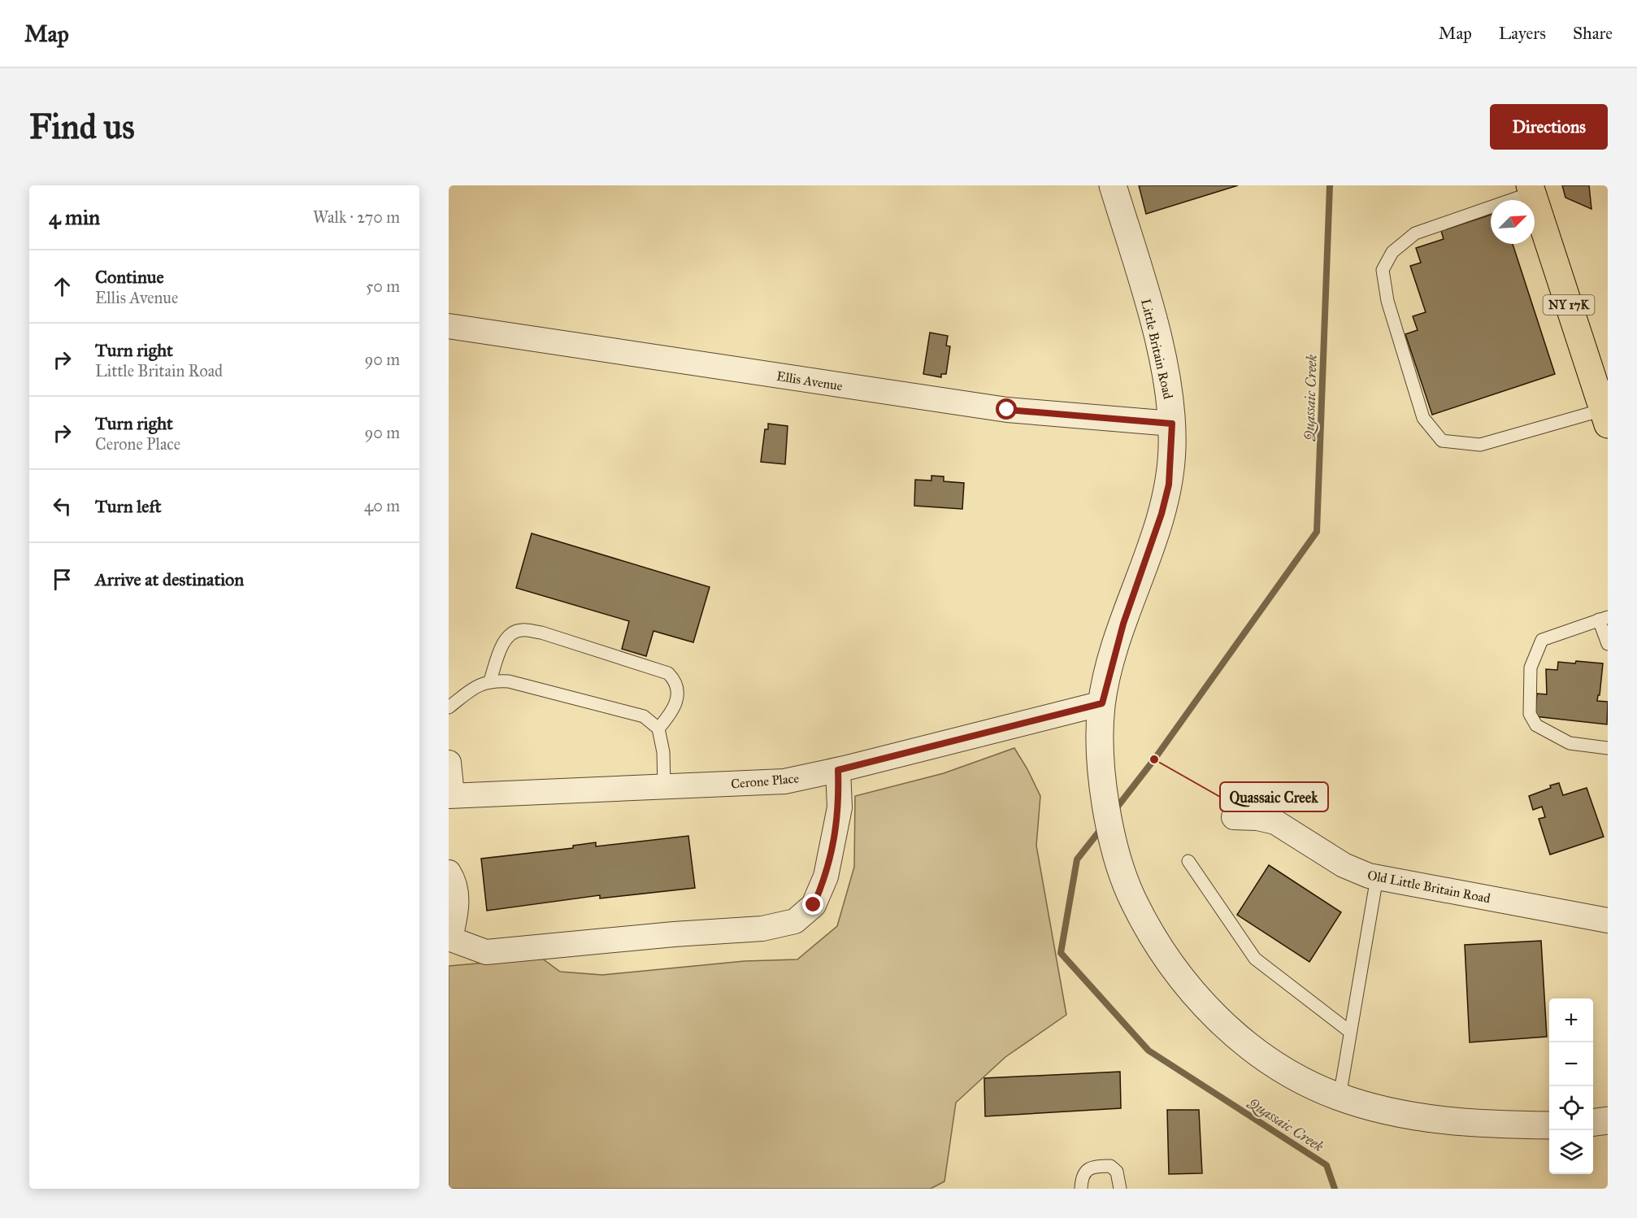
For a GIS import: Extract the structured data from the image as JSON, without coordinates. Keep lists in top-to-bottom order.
{
  "streets": {
    "main road": ["NY 17K"],
    "street": [
      "Little Britain Road",
      "Ellis Avenue",
      "Cerone Place",
      "Old Little Britain Road"
    ]
  },
  "crossings": [
    ["Little Britain Road", "Ellis Avenue"],
    ["Little Britain Road", "Cerone Place"]
  ],
  "water": ["Quassaic Creek"],
  "places": ["Quassaic Creek"],
  "north": "top right",
  "page": {
    "header": "Map",
    "nav": ["Map", "Layers", "Share"],
    "buttons": "Directions",
    "title": "Find us",
    "heading": ["4 min", "Walk · 270 m"],
    "list": [
      ["Continue", "Ellis Avenue", "50 m"],
      ["Turn right", "Little Britain Road", "90 m"],
      ["Turn right", "Cerone Place", "90 m"],
      ["Turn left", "40 m"],
      "Arrive at destination"
    ],
    "map_buttons": ["+", "−"]
  }
}
